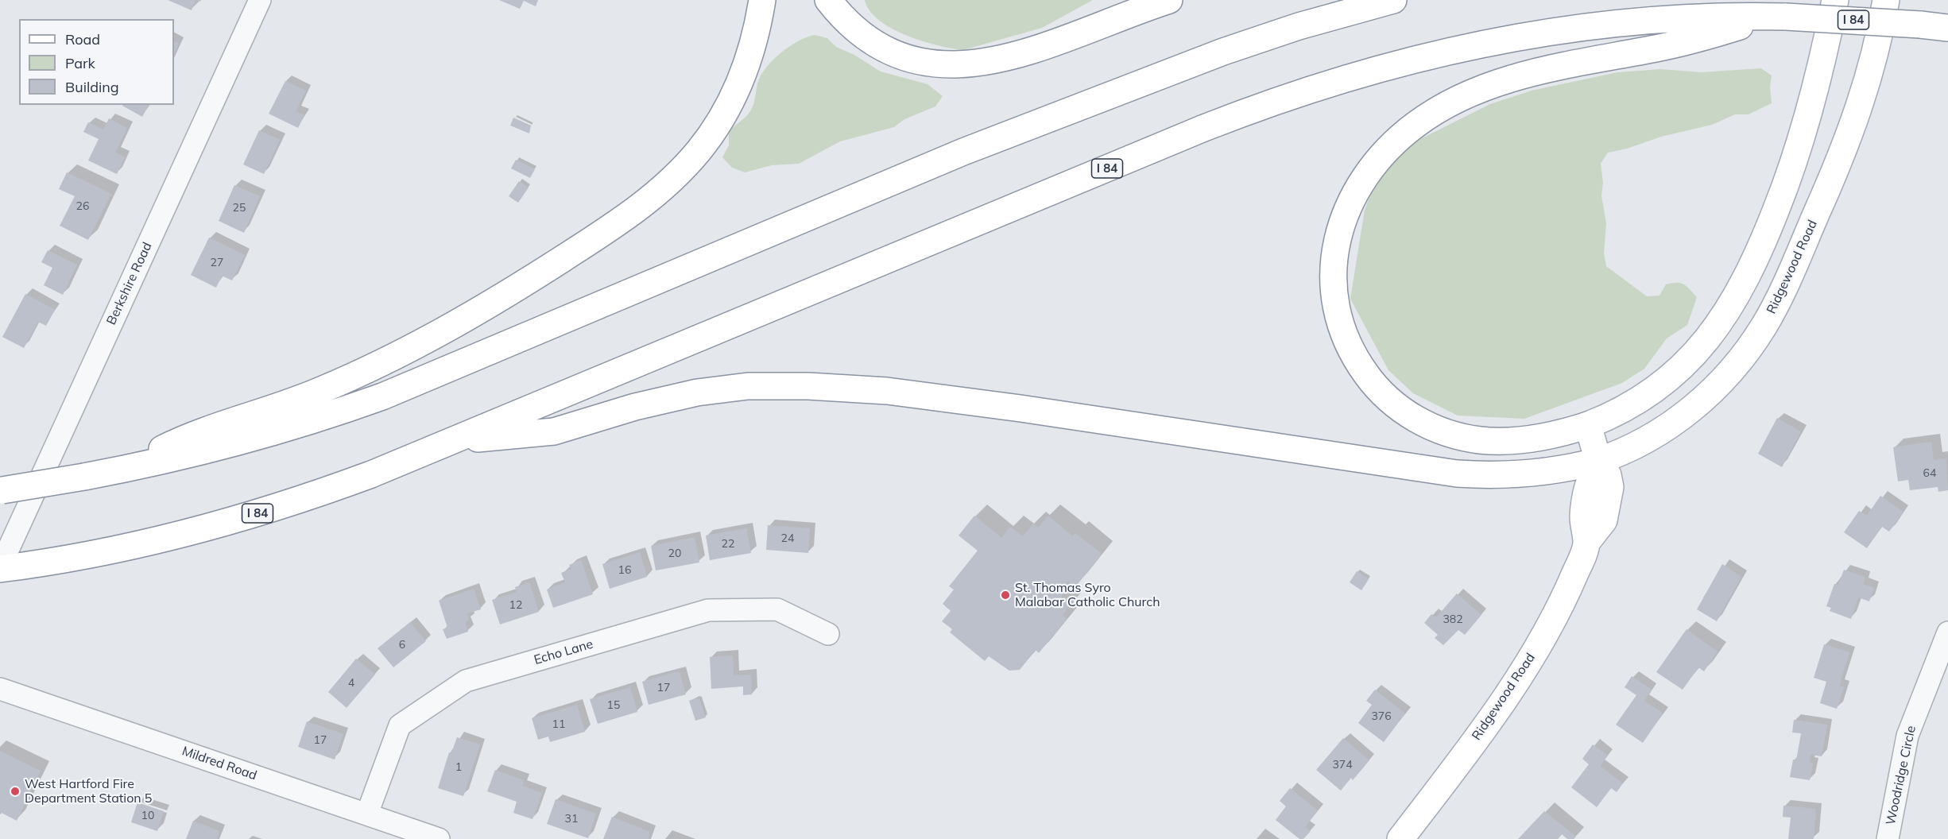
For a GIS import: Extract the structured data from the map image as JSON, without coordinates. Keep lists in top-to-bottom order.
{
  "streets": {
    "main road": ["I 84", "Ridgewood Road"],
    "street": [
      "Berkshire Road",
      "Echo Lane",
      "Mildred Road",
      "Woodridge Circle"
    ]
  },
  "crossings": [
    ["I 84", "Berkshire Road"],
    ["Echo Lane", "Mildred Road"]
  ],
  "places": ["St. Thomas Syro Malabar Catholic Church", "West Hartford Fire Department Station 5"],
  "house_numbers": [
    "26",
    "25",
    "27",
    "64",
    "24",
    "22",
    "20",
    "16",
    "12",
    "382",
    "6",
    "4",
    "17",
    "15",
    "376",
    "11",
    "17",
    "374",
    "1",
    "10",
    "31"
  ],
  "legend": ["Road", "Park", "Building"]
}
